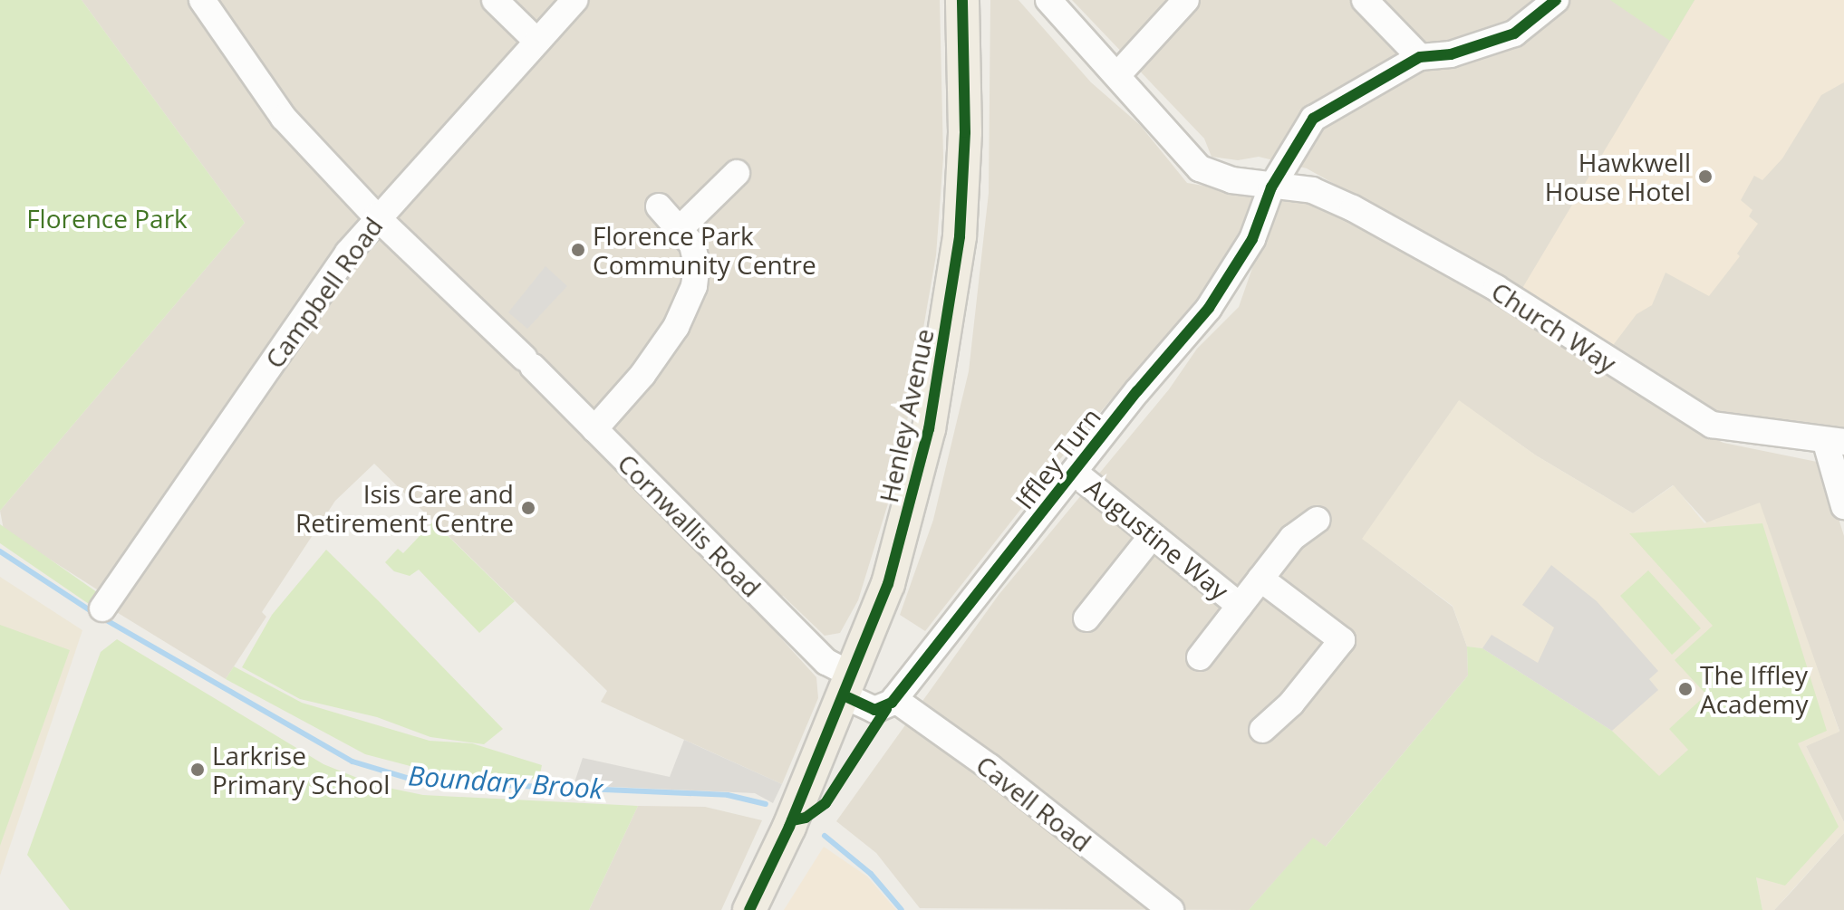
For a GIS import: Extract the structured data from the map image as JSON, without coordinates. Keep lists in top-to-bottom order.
{
  "streets": {
    "main road": ["Henley Avenue"],
    "street": [
      "Campbell Road",
      "Church Way",
      "Iffley Turn",
      "Cornwallis Road",
      "Augustine Way",
      "Cavell Road"
    ]
  },
  "crossings": [
    ["Campbell Road", "Cornwallis Road"],
    ["Church Way", "Iffley Turn"],
    ["Henley Avenue", "Cornwallis Road"],
    ["Iffley Turn", "Augustine Way"],
    ["Iffley Turn", "Cavell Road"]
  ],
  "water": ["Boundary Brook"],
  "parks": ["Florence Park"],
  "places": [
    "Hawkwell House Hotel",
    "Florence Park Community Centre",
    "Isis Care and Retirement Centre",
    "The Iffley Academy",
    "Larkrise Primary School"
  ]
}
